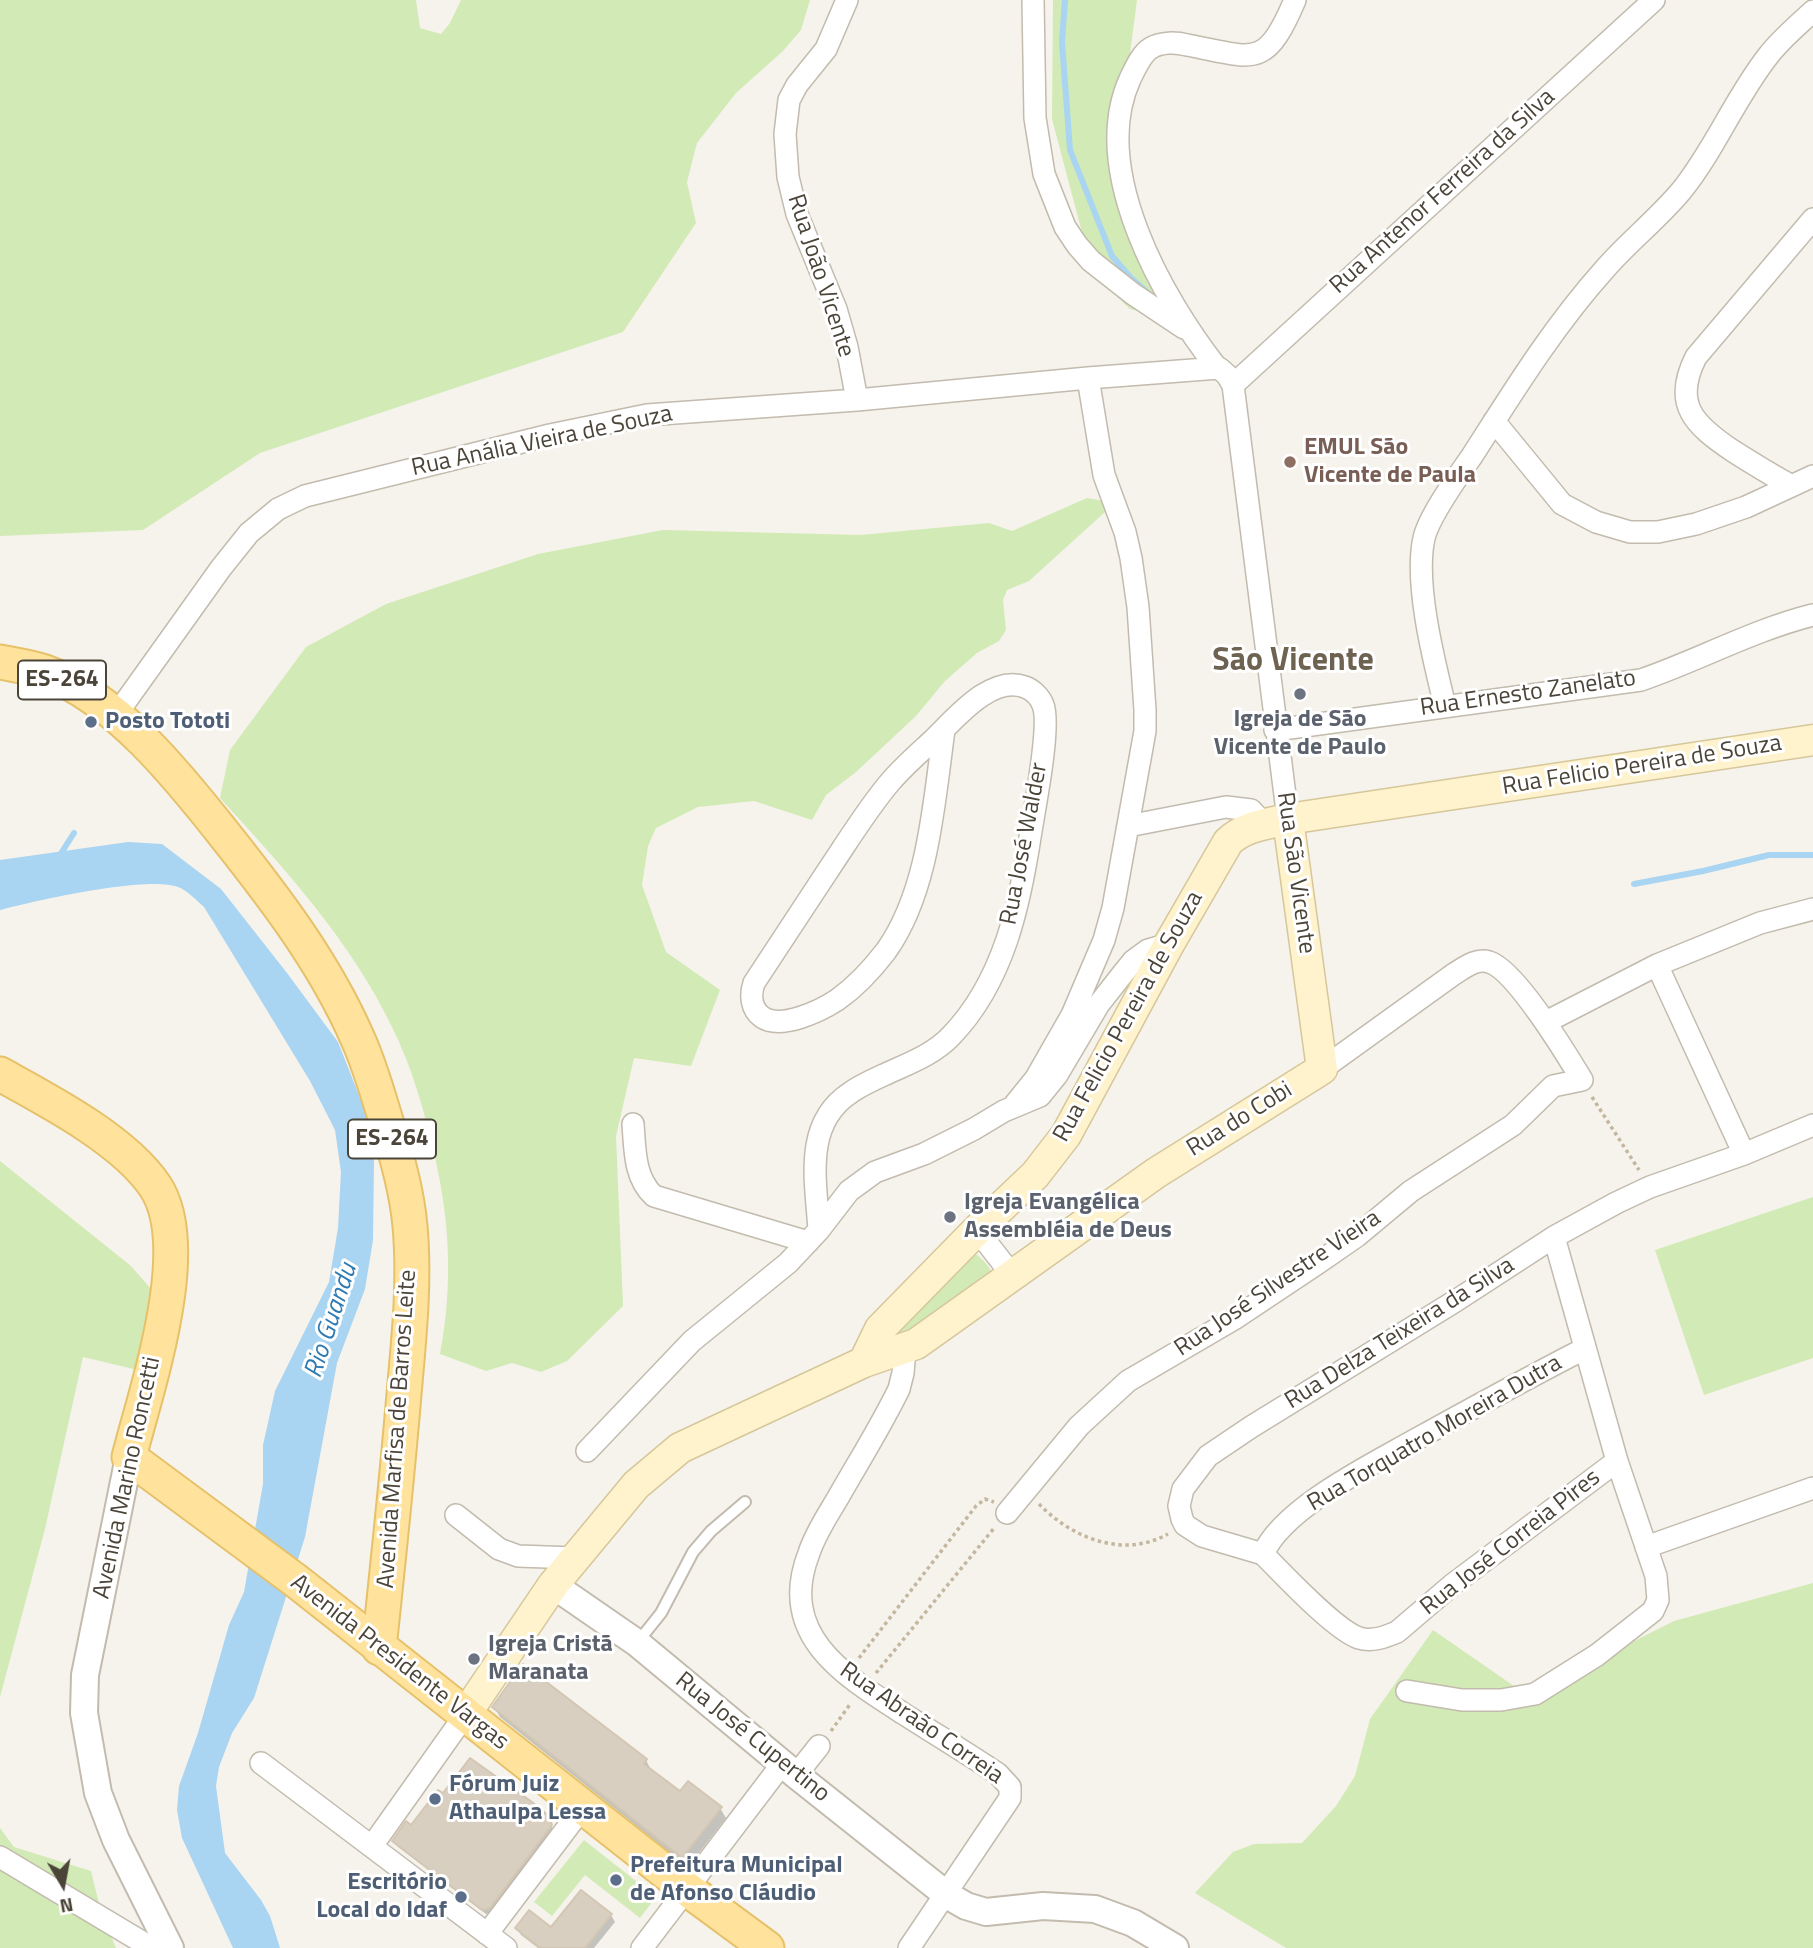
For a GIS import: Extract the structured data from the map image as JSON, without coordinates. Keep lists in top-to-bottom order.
{
  "streets": {
    "main road": [
      "ES-264",
      "Rua Felicio Pereira de Souza",
      "Rua São Vicente",
      "Rua do Cobi",
      "Avenida Marfisa de Barros Leite",
      "Avenida Marino Roncetti",
      "Avenida Presidente Vargas"
    ],
    "street": [
      "Rua Antenor Ferreira da Silva",
      "Rua João Vicente",
      "Rua Anália Vieira de Souza",
      "Rua Ernesto Zanelato",
      "Rua José Walder",
      "Rua José Silvestre Vieira",
      "Rua Delza Teixeira da Silva",
      "Rua Torquatro Moreira Dutra",
      "Rua José Correia Pires",
      "Rua Abraão Correia",
      "Rua José Cupertino"
    ]
  },
  "crossings": [
    ["Rua Antenor Ferreira da Silva", "Rua São Vicente"],
    ["Rua João Vicente", "Rua Anália Vieira de Souza"],
    ["Rua Anália Vieira de Souza", "Avenida Marfisa de Barros Leite"],
    ["Rua Ernesto Zanelato", "Rua São Vicente"],
    ["Rua Felicio Pereira de Souza", "Rua São Vicente"],
    ["Rua Felicio Pereira de Souza", "Rua do Cobi"],
    ["Rua São Vicente", "Rua do Cobi"],
    ["Rua do Cobi", "Rua José Silvestre Vieira"],
    ["Rua do Cobi", "Rua Abraão Correia"],
    ["Avenida Marfisa de Barros Leite", "Avenida Presidente Vargas"],
    ["Rua Torquatro Moreira Dutra", "Rua José Correia Pires"],
    ["Avenida Marino Roncetti", "Avenida Presidente Vargas"],
    ["Rua Abraão Correia", "Rua José Cupertino"]
  ],
  "districts": ["São Vicente"],
  "water": ["Rio Guandu"],
  "places": [
    "EMUL São Vicente de Paula",
    "Igreja de São Vicente de Paulo",
    "Posto Tototi",
    "Igreja Evangélica Assembléia de Deus",
    "Igreja Cristã Maranata",
    "Fórum Juiz Athaulpa Lessa",
    "Prefeitura Municipal de Afonso Cláudio",
    "Escritório Local do Idaf"
  ],
  "north": "bottom"
}
